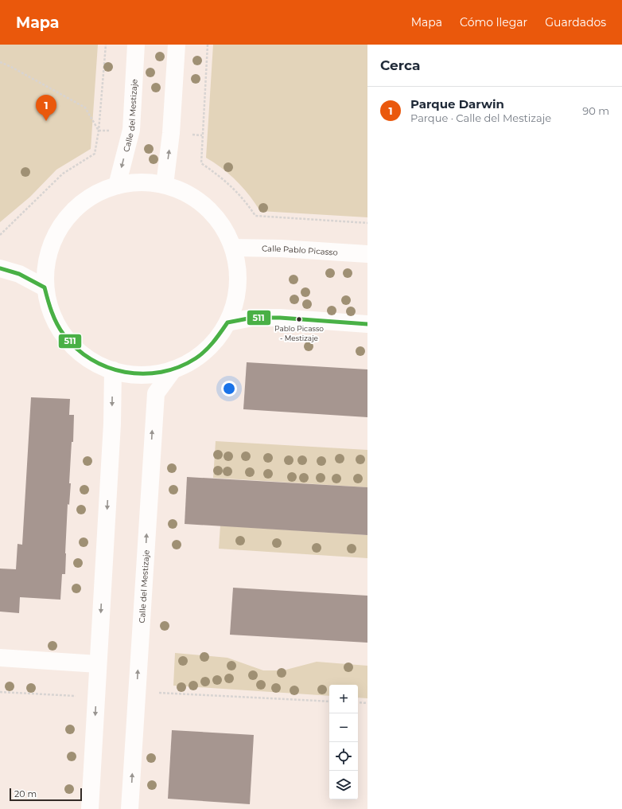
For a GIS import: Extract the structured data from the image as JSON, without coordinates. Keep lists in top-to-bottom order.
{
  "streets": {
    "street": ["Calle del Mestizaje", "Calle Pablo Picasso"]
  },
  "places": ["Pablo Picasso - Mestizaje"],
  "lines": ["transit line 511"],
  "scale_bar": "20 m",
  "page": {
    "header": "Mapa",
    "nav": ["Mapa", "Cómo llegar", "Guardados"],
    "heading": "Cerca",
    "list": [
      {
        "mark": "1",
        "name": "Parque Darwin",
        "note": "Parque · Calle del Mestizaje",
        "value": "90 m"
      }
    ],
    "pins": "1",
    "map_buttons": ["+", "−"],
    "scale": "20 m"
  }
}
